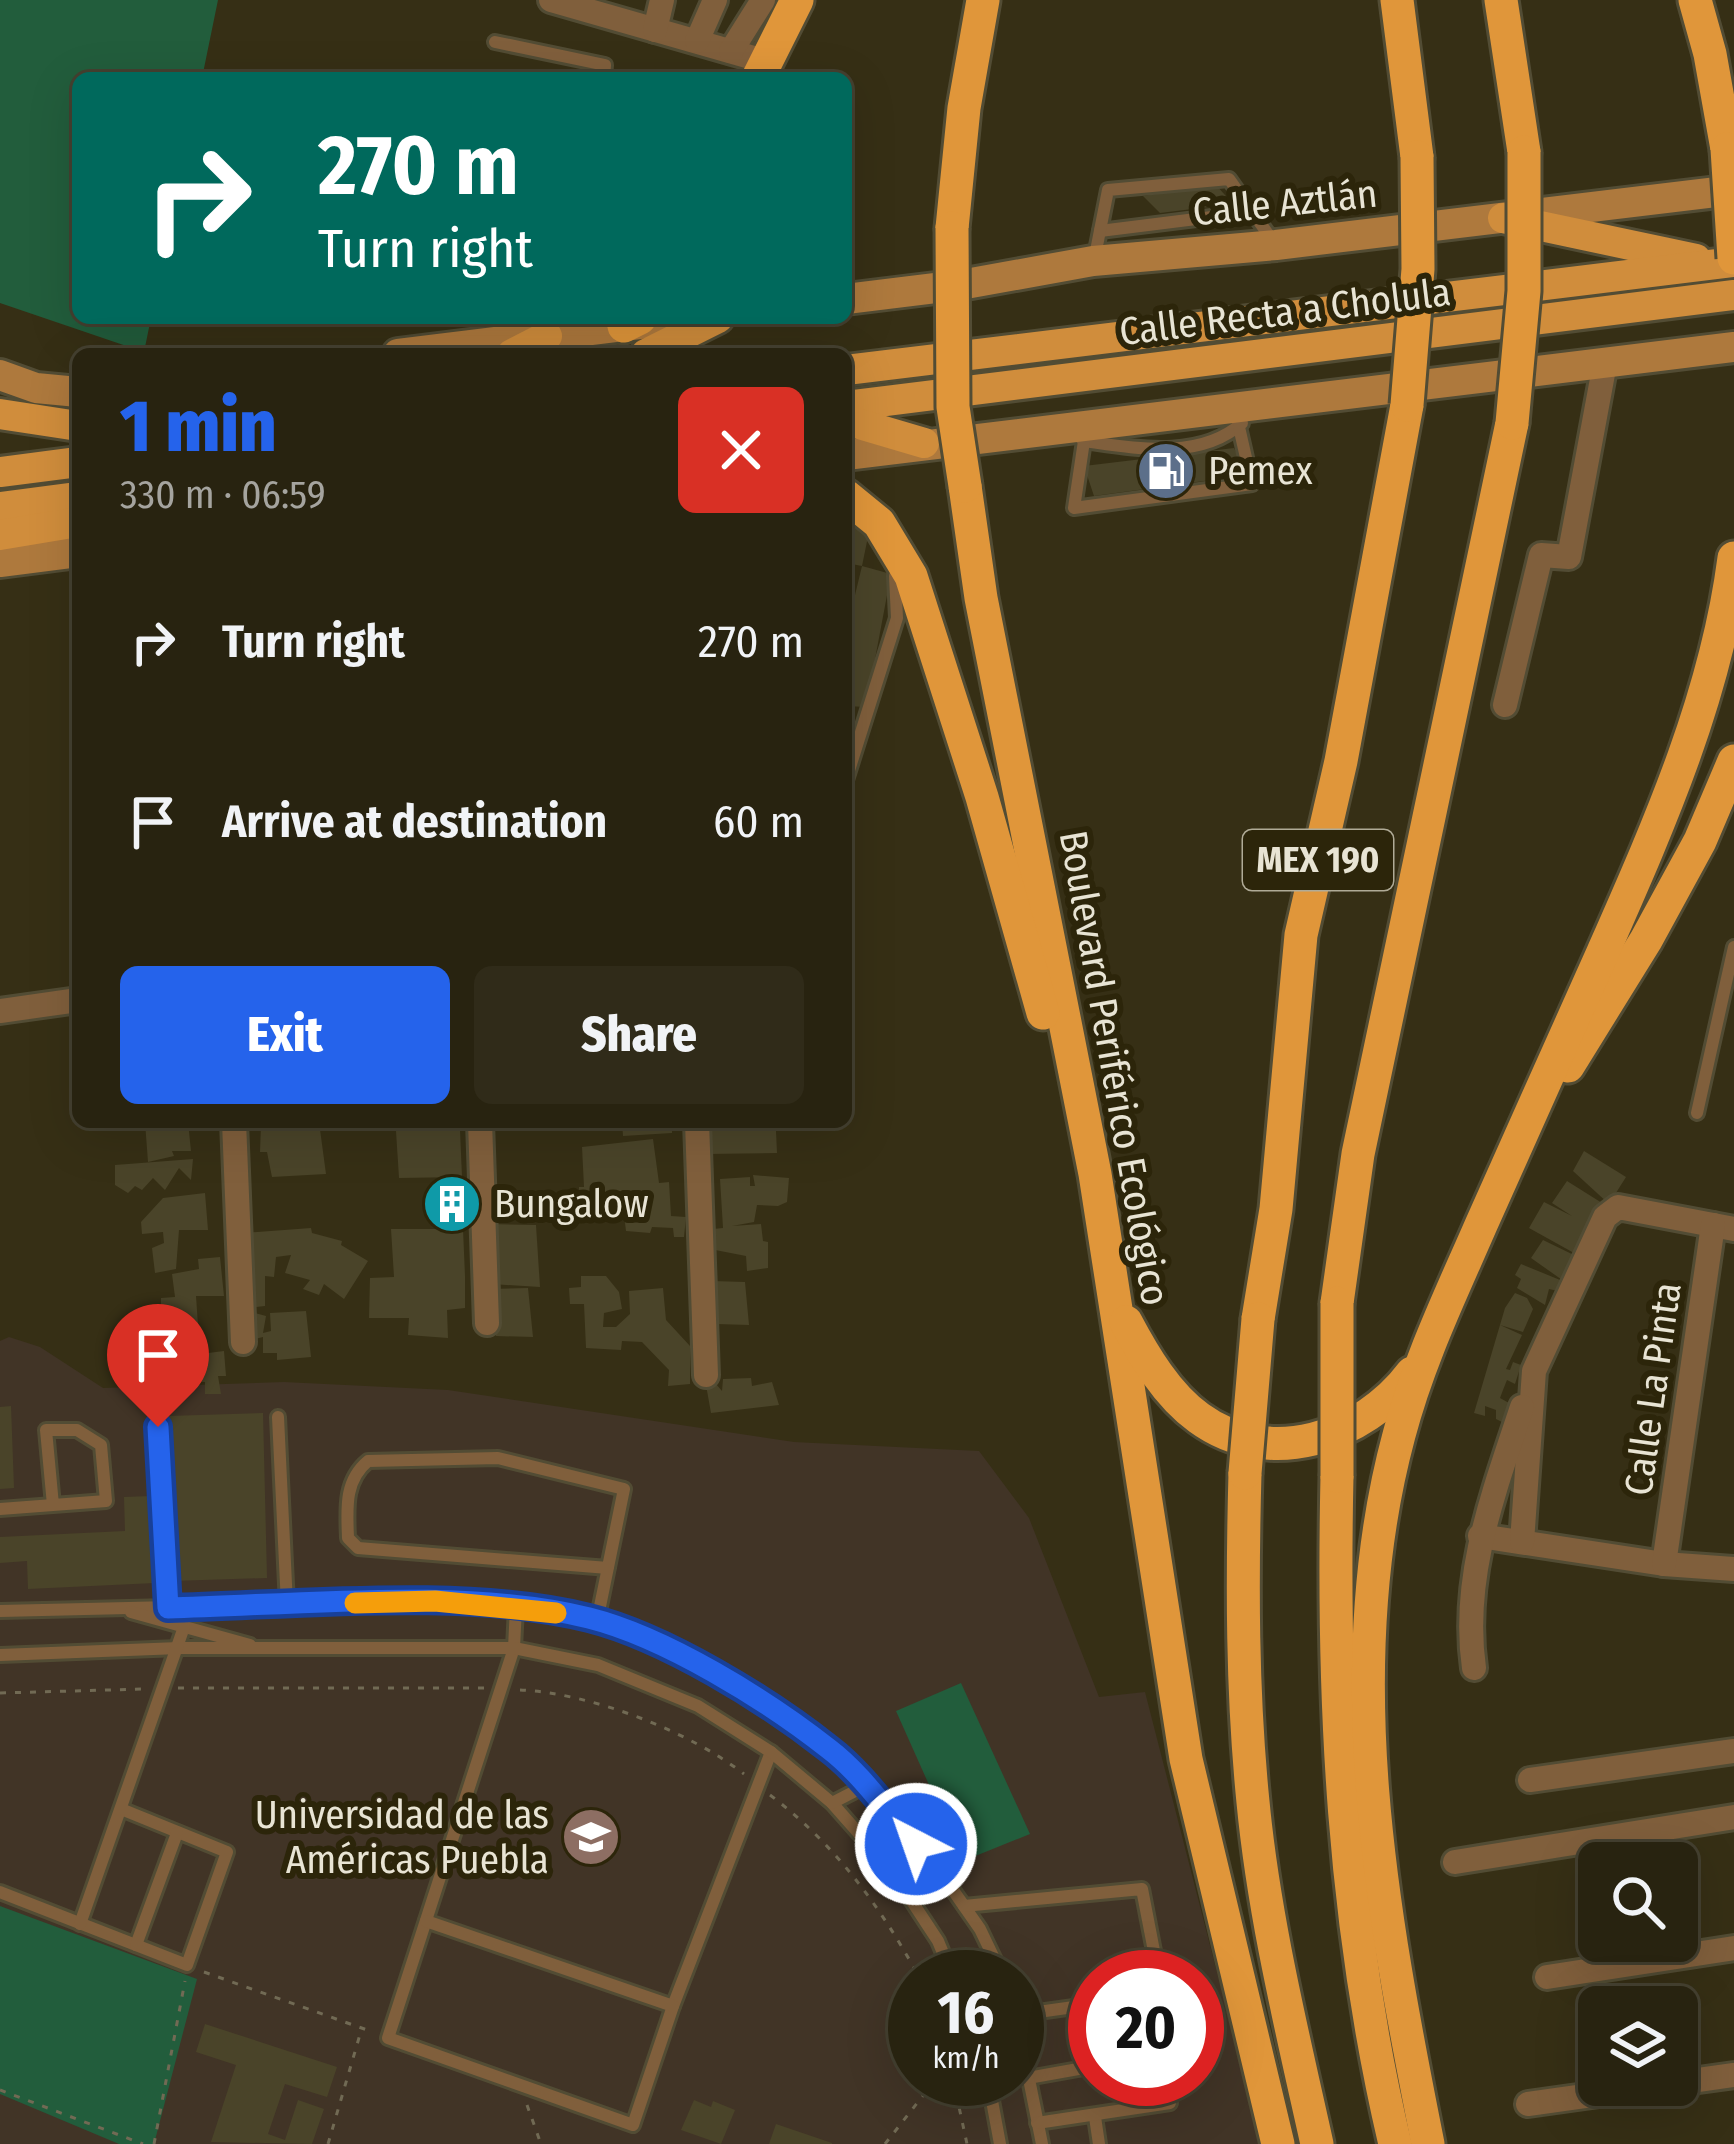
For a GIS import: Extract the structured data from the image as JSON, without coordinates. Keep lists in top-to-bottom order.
{
  "streets": {
    "highway": ["MEX 190", "Boulevard Periférico Ecológico"],
    "main road": ["Calle Aztlán", "Calle Recta a Cholula"],
    "street": ["Calle La Pinta"]
  },
  "places": {
    "fuel station": ["Pemex"],
    "building": ["Bungalow"],
    "school or university": ["Universidad de las Américas Puebla"]
  },
  "page": {
    "turn": ["270 m", "Turn right"],
    "heading": ["1 min", "330 m · 06:59"],
    "list": [
      {
        "name": "Turn right",
        "value": "270 m"
      },
      {
        "name": "Arrive at destination",
        "value": "60 m"
      }
    ],
    "buttons": ["Exit", "Share"],
    "speed": "16 km/h",
    "limit": "20"
  }
}
